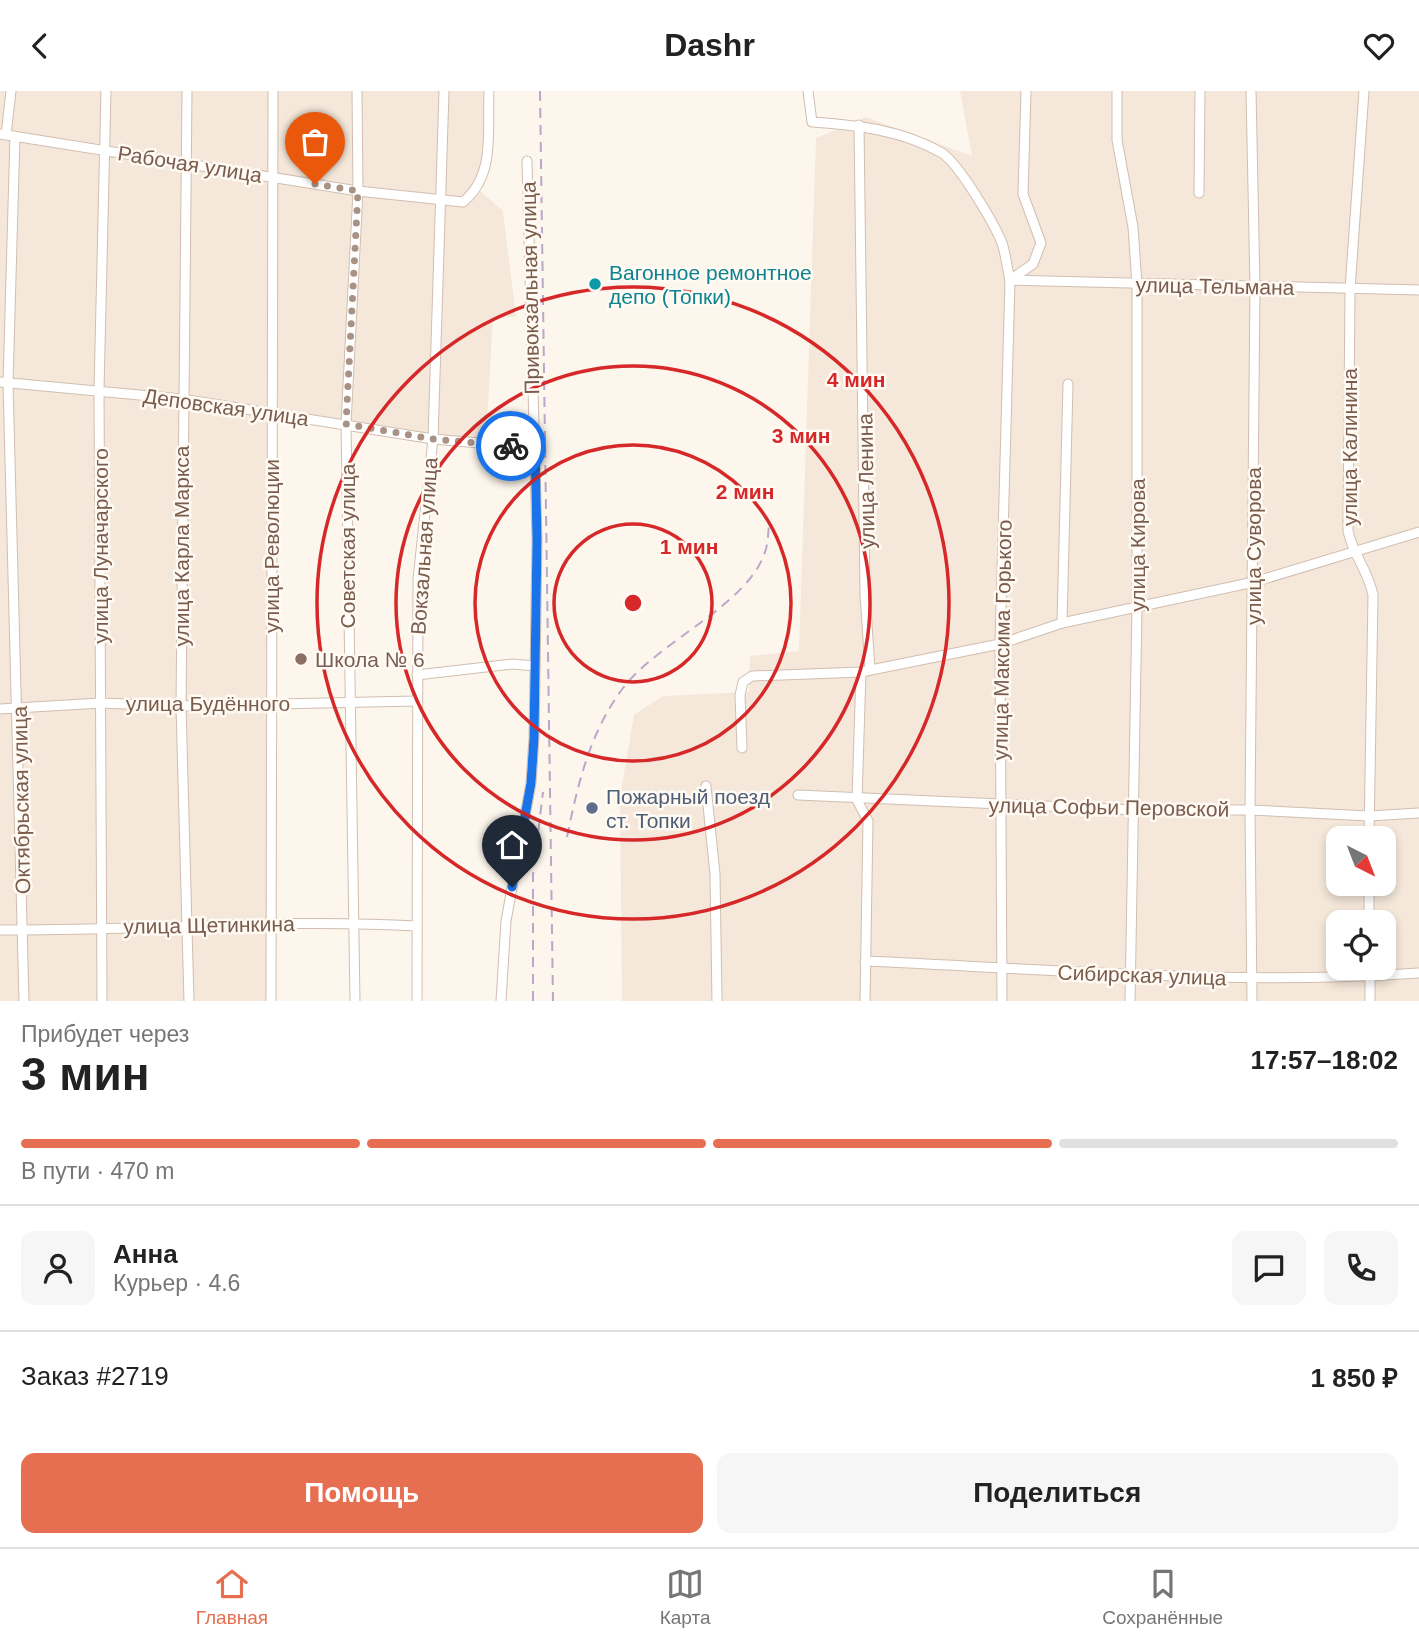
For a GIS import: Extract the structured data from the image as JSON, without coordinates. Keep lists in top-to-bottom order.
{
  "streets": {
    "street": [
      "Рабочая улица",
      "улица Тельмана",
      "Привокзальная улица",
      "Деповская улица",
      "улица Калинина",
      "улица Ленина",
      "улица Кирова",
      "улица Луначарского",
      "улица Карла Маркса",
      "улица Революции",
      "Советская улица",
      "Вокзальная улица",
      "улица Суворова",
      "улица Максима Горького",
      "улица Будённого",
      "Октябрьская улица",
      "улица Софьи Перовской",
      "улица Щетинкина",
      "Сибирская улица"
    ]
  },
  "crossings": [
    ["Рабочая улица", "улица Луначарского"],
    ["Рабочая улица", "улица Карла Маркса"],
    ["Рабочая улица", "улица Революции"],
    ["Рабочая улица", "Советская улица"],
    ["Рабочая улица", "Вокзальная улица"],
    ["Рабочая улица", "Октябрьская улица"],
    ["улица Тельмана", "улица Калинина"],
    ["улица Тельмана", "улица Кирова"],
    ["улица Тельмана", "улица Суворова"],
    ["улица Тельмана", "улица Максима Горького"],
    ["Привокзальная улица", "Деповская улица"],
    ["Деповская улица", "улица Луначарского"],
    ["Деповская улица", "улица Карла Маркса"],
    ["Деповская улица", "улица Революции"],
    ["Деповская улица", "Советская улица"],
    ["Деповская улица", "Вокзальная улица"],
    ["Деповская улица", "Октябрьская улица"],
    ["улица Калинина", "улица Софьи Перовской"],
    ["улица Ленина", "улица Максима Горького"],
    ["улица Ленина", "улица Софьи Перовской"],
    ["улица Ленина", "Сибирская улица"],
    ["улица Кирова", "улица Софьи Перовской"],
    ["улица Кирова", "Сибирская улица"],
    ["улица Луначарского", "улица Будённого"],
    ["улица Луначарского", "улица Щетинкина"],
    ["улица Карла Маркса", "улица Будённого"],
    ["улица Карла Маркса", "улица Щетинкина"],
    ["улица Революции", "улица Будённого"],
    ["улица Революции", "улица Щетинкина"],
    ["Советская улица", "улица Будённого"],
    ["Советская улица", "улица Щетинкина"],
    ["Вокзальная улица", "улица Будённого"],
    ["Вокзальная улица", "улица Щетинкина"],
    ["улица Суворова", "улица Софьи Перовской"],
    ["улица Суворова", "Сибирская улица"],
    ["улица Максима Горького", "улица Софьи Перовской"],
    ["улица Максима Горького", "Сибирская улица"],
    ["улица Будённого", "Октябрьская улица"],
    ["Октябрьская улица", "улица Щетинкина"]
  ],
  "places": ["Вагонное ремонтное депо (Топки)", "Школа № 6", "Пожарный поезд ст. Топки"],
  "north": "bottom right",
  "page": {
    "header": "Dashr",
    "heading": ["3 мин", "Прибудет через", "17:57–18:02"],
    "panel": [
      "Анна",
      "Курьер · 4.6",
      "Заказ #2719",
      "1 850 ₽"
    ],
    "bar": "В пути · 470 m",
    "buttons": ["Помощь", "Поделиться"],
    "tabs": ["Главная", "Карта", "Сохранённые"]
  },
  "rings": [
    "4 мин",
    "3 мин",
    "2 мин",
    "1 мин"
  ]
}
